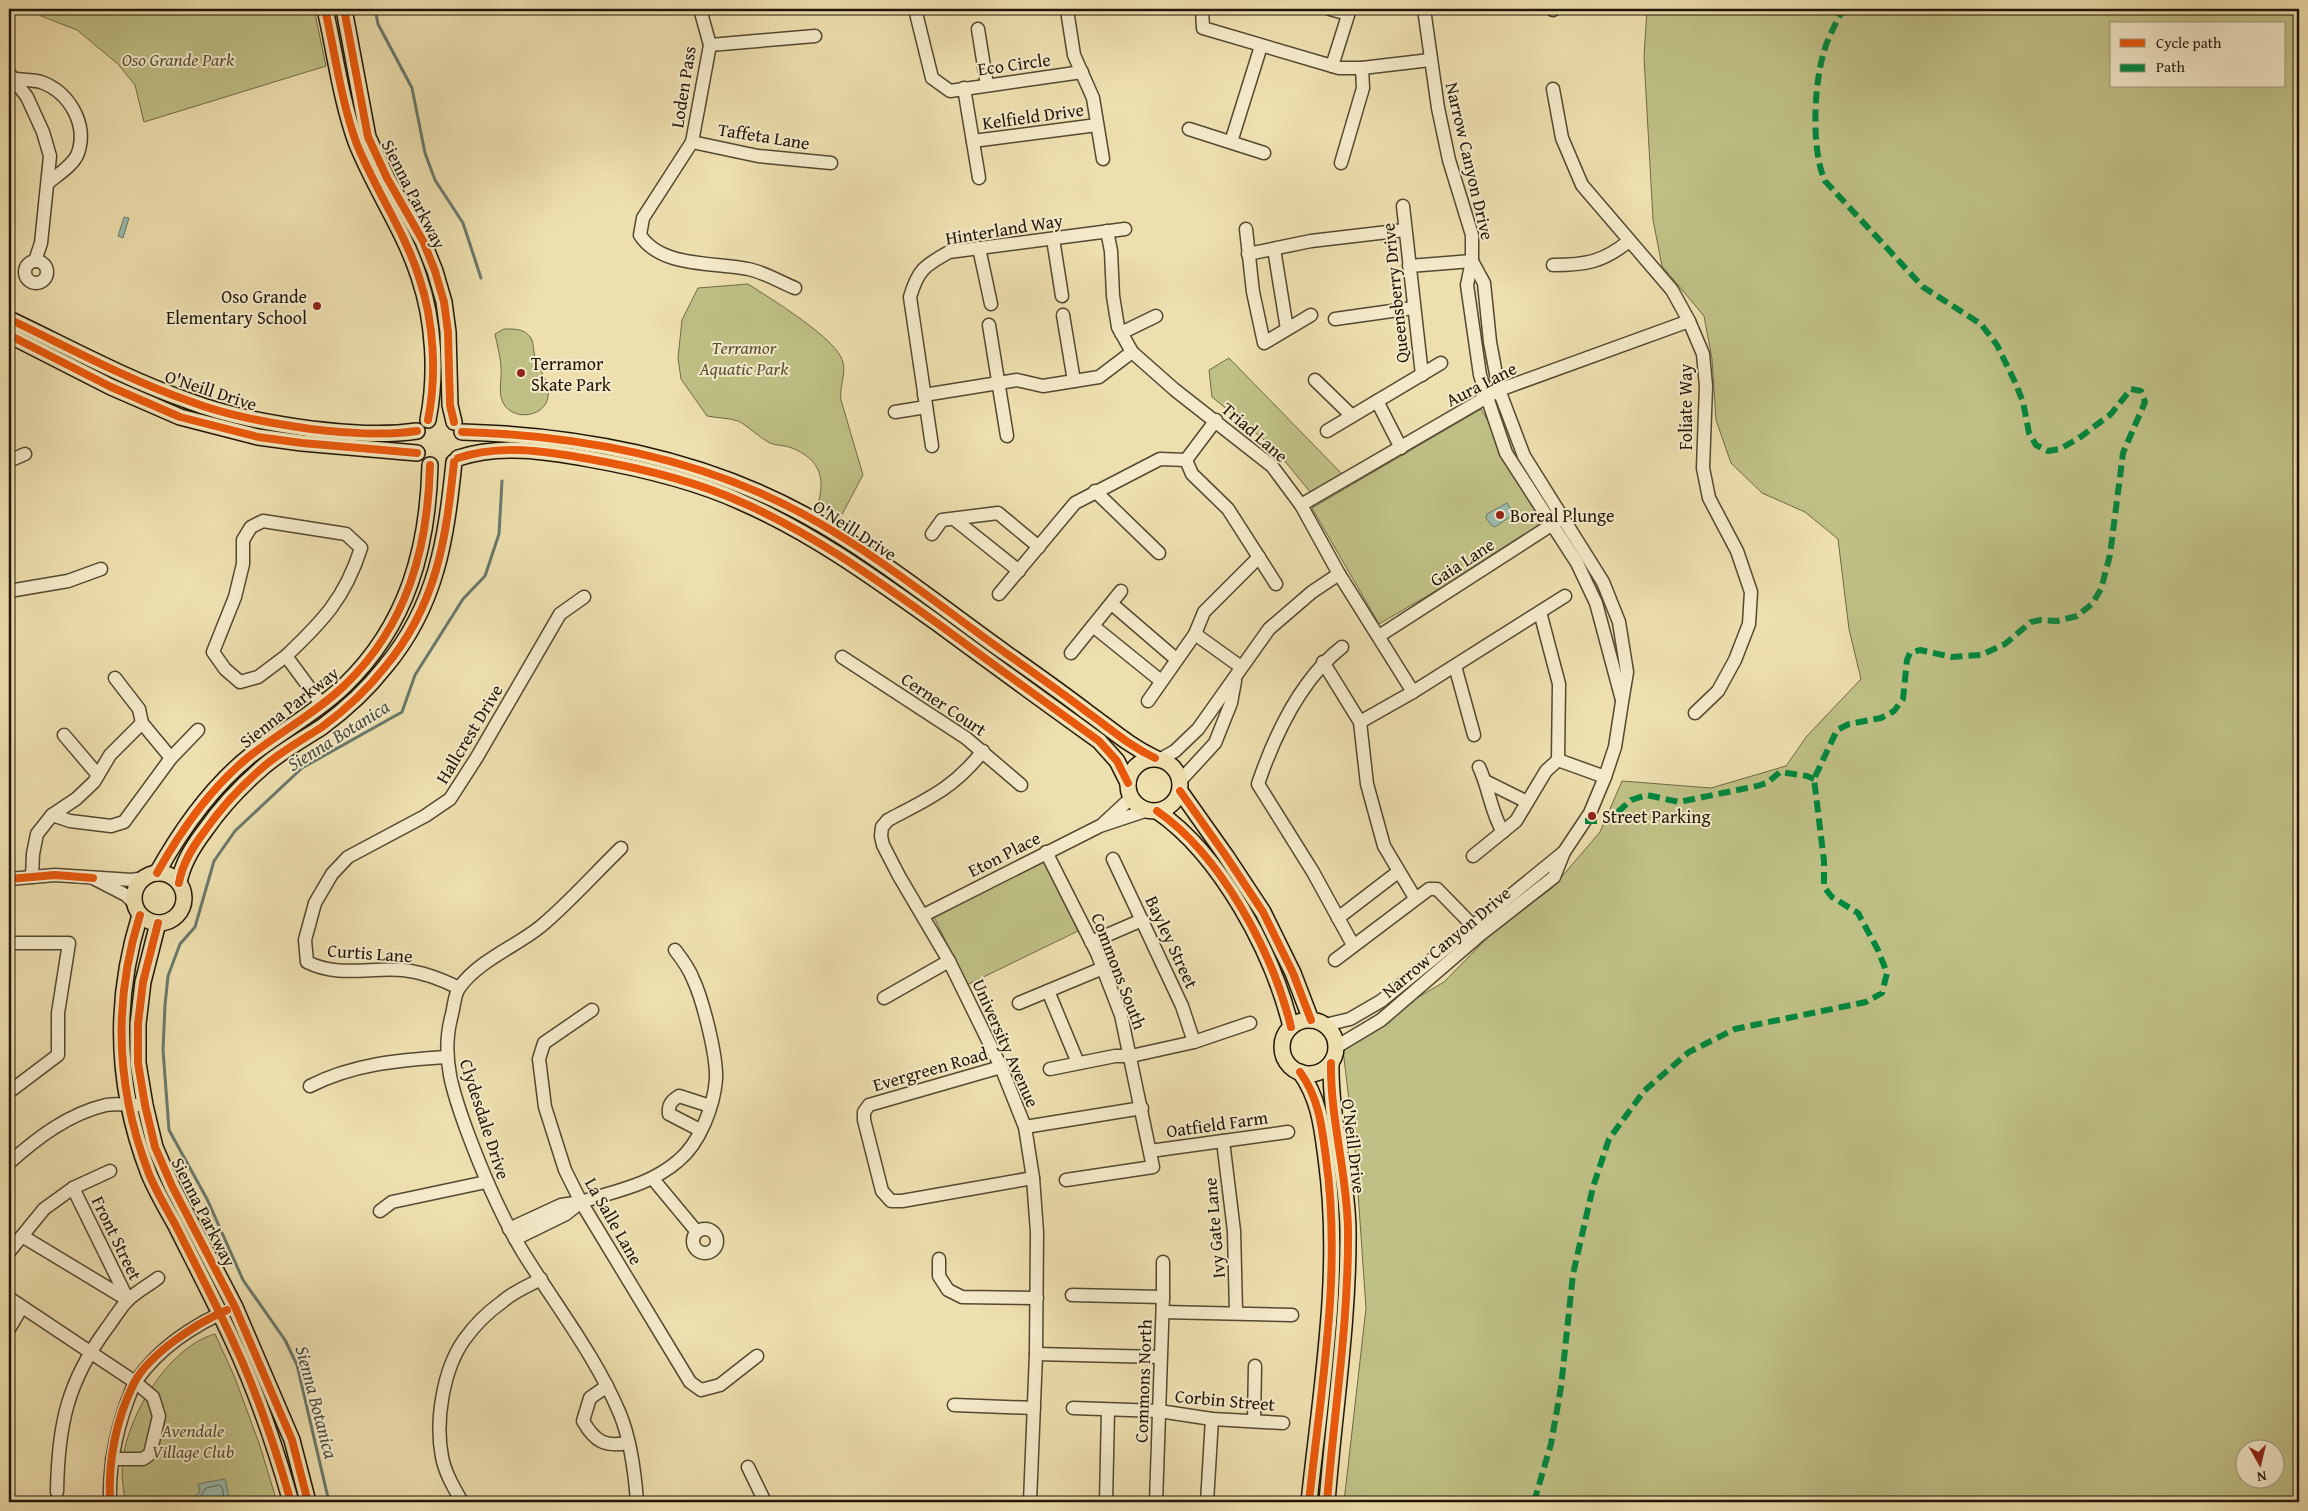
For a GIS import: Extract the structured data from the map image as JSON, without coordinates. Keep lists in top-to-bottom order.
{
  "streets": {
    "main road": ["Sienna Parkway", "O'Neill Drive"],
    "street": [
      "Eco Circle",
      "Loden Pass",
      "Kelfield Drive",
      "Taffeta Lane",
      "Narrow Canyon Drive",
      "Hinterland Way",
      "Queensberry Drive",
      "Aura Lane",
      "Foliate Way",
      "Triad Lane",
      "Gaia Lane",
      "Cerner Court",
      "Hallcrest Drive",
      "Eton Place",
      "Bayley Street",
      "Curtis Lane",
      "Commons South",
      "University Avenue",
      "Evergreen Road",
      "Clydesdale Drive",
      "Oatfield Farm",
      "La Salle Lane",
      "Ivy Gate Lane",
      "Front Street",
      "Commons North",
      "Corbin Street"
    ]
  },
  "crossings": [
    ["Loden Pass", "Taffeta Lane"],
    ["Narrow Canyon Drive", "Aura Lane"],
    ["Narrow Canyon Drive", "O'Neill Drive"],
    ["Narrow Canyon Drive", "Gaia Lane"],
    ["Sienna Parkway", "O'Neill Drive"],
    ["Hinterland Way", "Triad Lane"],
    ["Aura Lane", "Foliate Way"],
    ["Aura Lane", "Triad Lane"],
    ["O'Neill Drive", "Eton Place"],
    ["Triad Lane", "Gaia Lane"],
    ["Cerner Court", "University Avenue"],
    ["Hallcrest Drive", "Curtis Lane"],
    ["Eton Place", "Commons South"],
    ["Eton Place", "University Avenue"],
    ["Curtis Lane", "Clydesdale Drive"],
    ["Commons South", "Oatfield Farm"],
    ["University Avenue", "Evergreen Road"],
    ["Oatfield Farm", "Ivy Gate Lane"],
    ["Commons North", "Corbin Street"]
  ],
  "water": ["Sienna Botanica"],
  "parks": ["Oso Grande Park", "Terramor Aquatic Park", "Avendale Village Club"],
  "places": [
    "Oso Grande Elementary School",
    "Terramor Skate Park",
    "Boreal Plunge",
    "Street Parking"
  ],
  "legend": ["Cycle path", "Path"],
  "north": "bottom"
}
